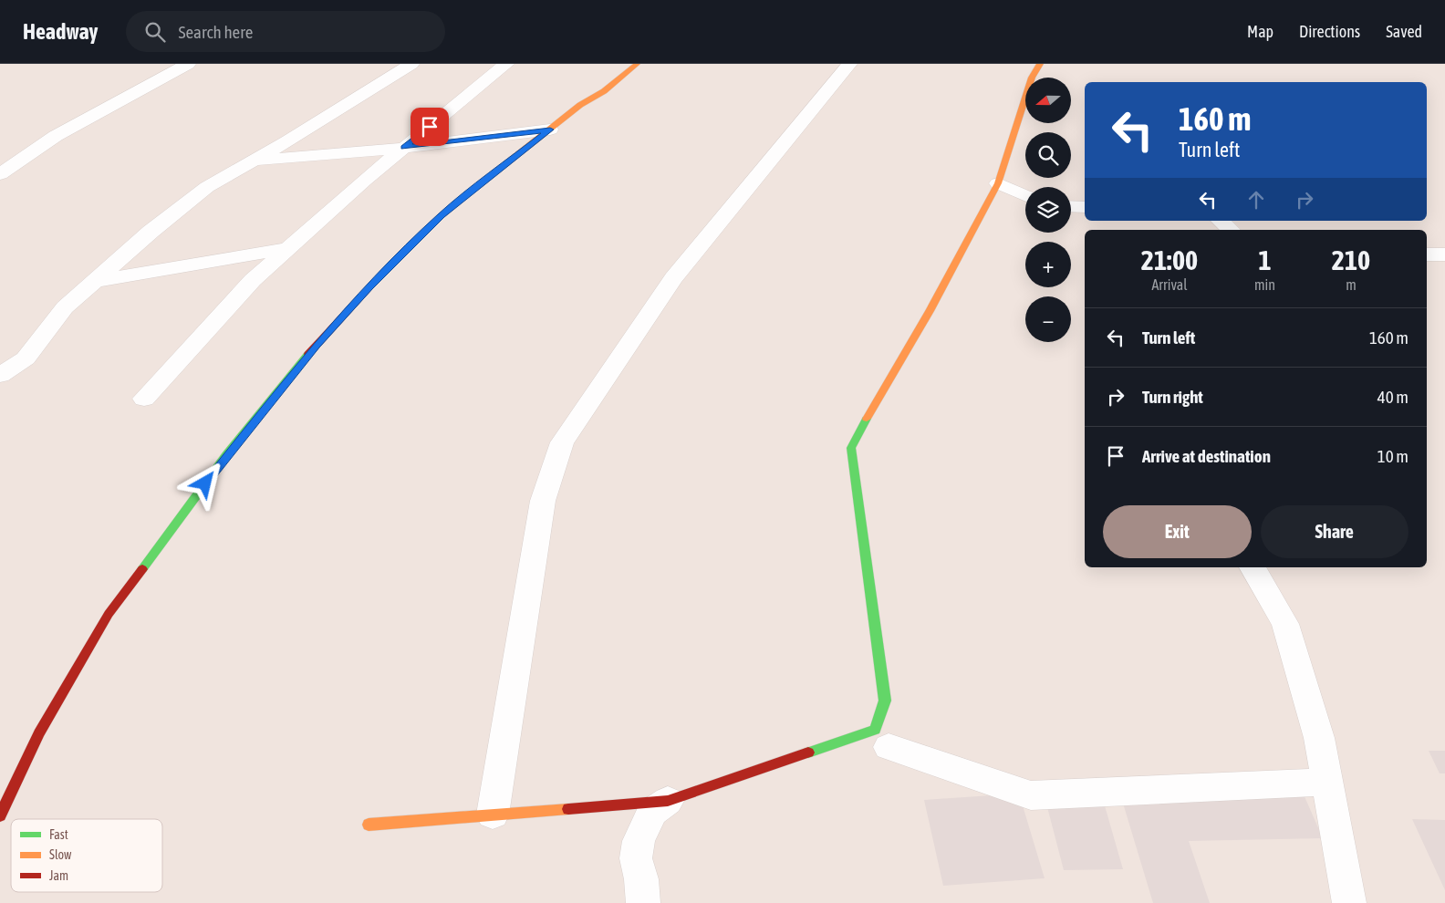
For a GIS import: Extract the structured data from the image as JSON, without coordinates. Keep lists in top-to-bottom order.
{
  "legend": ["Fast", "Slow", "Jam"],
  "north": "left",
  "page": {
    "header": "Headway",
    "search": "Search here",
    "nav": ["Map", "Directions", "Saved"],
    "map_buttons": ["+", "−"],
    "turn": ["160 m", "Turn left"],
    "eta": [
      "21:00",
      "Arrival",
      "1",
      "min",
      "210",
      "m"
    ],
    "list": [
      {
        "name": "Turn left",
        "value": "160 m"
      },
      {
        "name": "Turn right",
        "value": "40 m"
      },
      {
        "name": "Arrive at destination",
        "value": "10 m"
      }
    ],
    "buttons": ["Exit", "Share"]
  }
}
